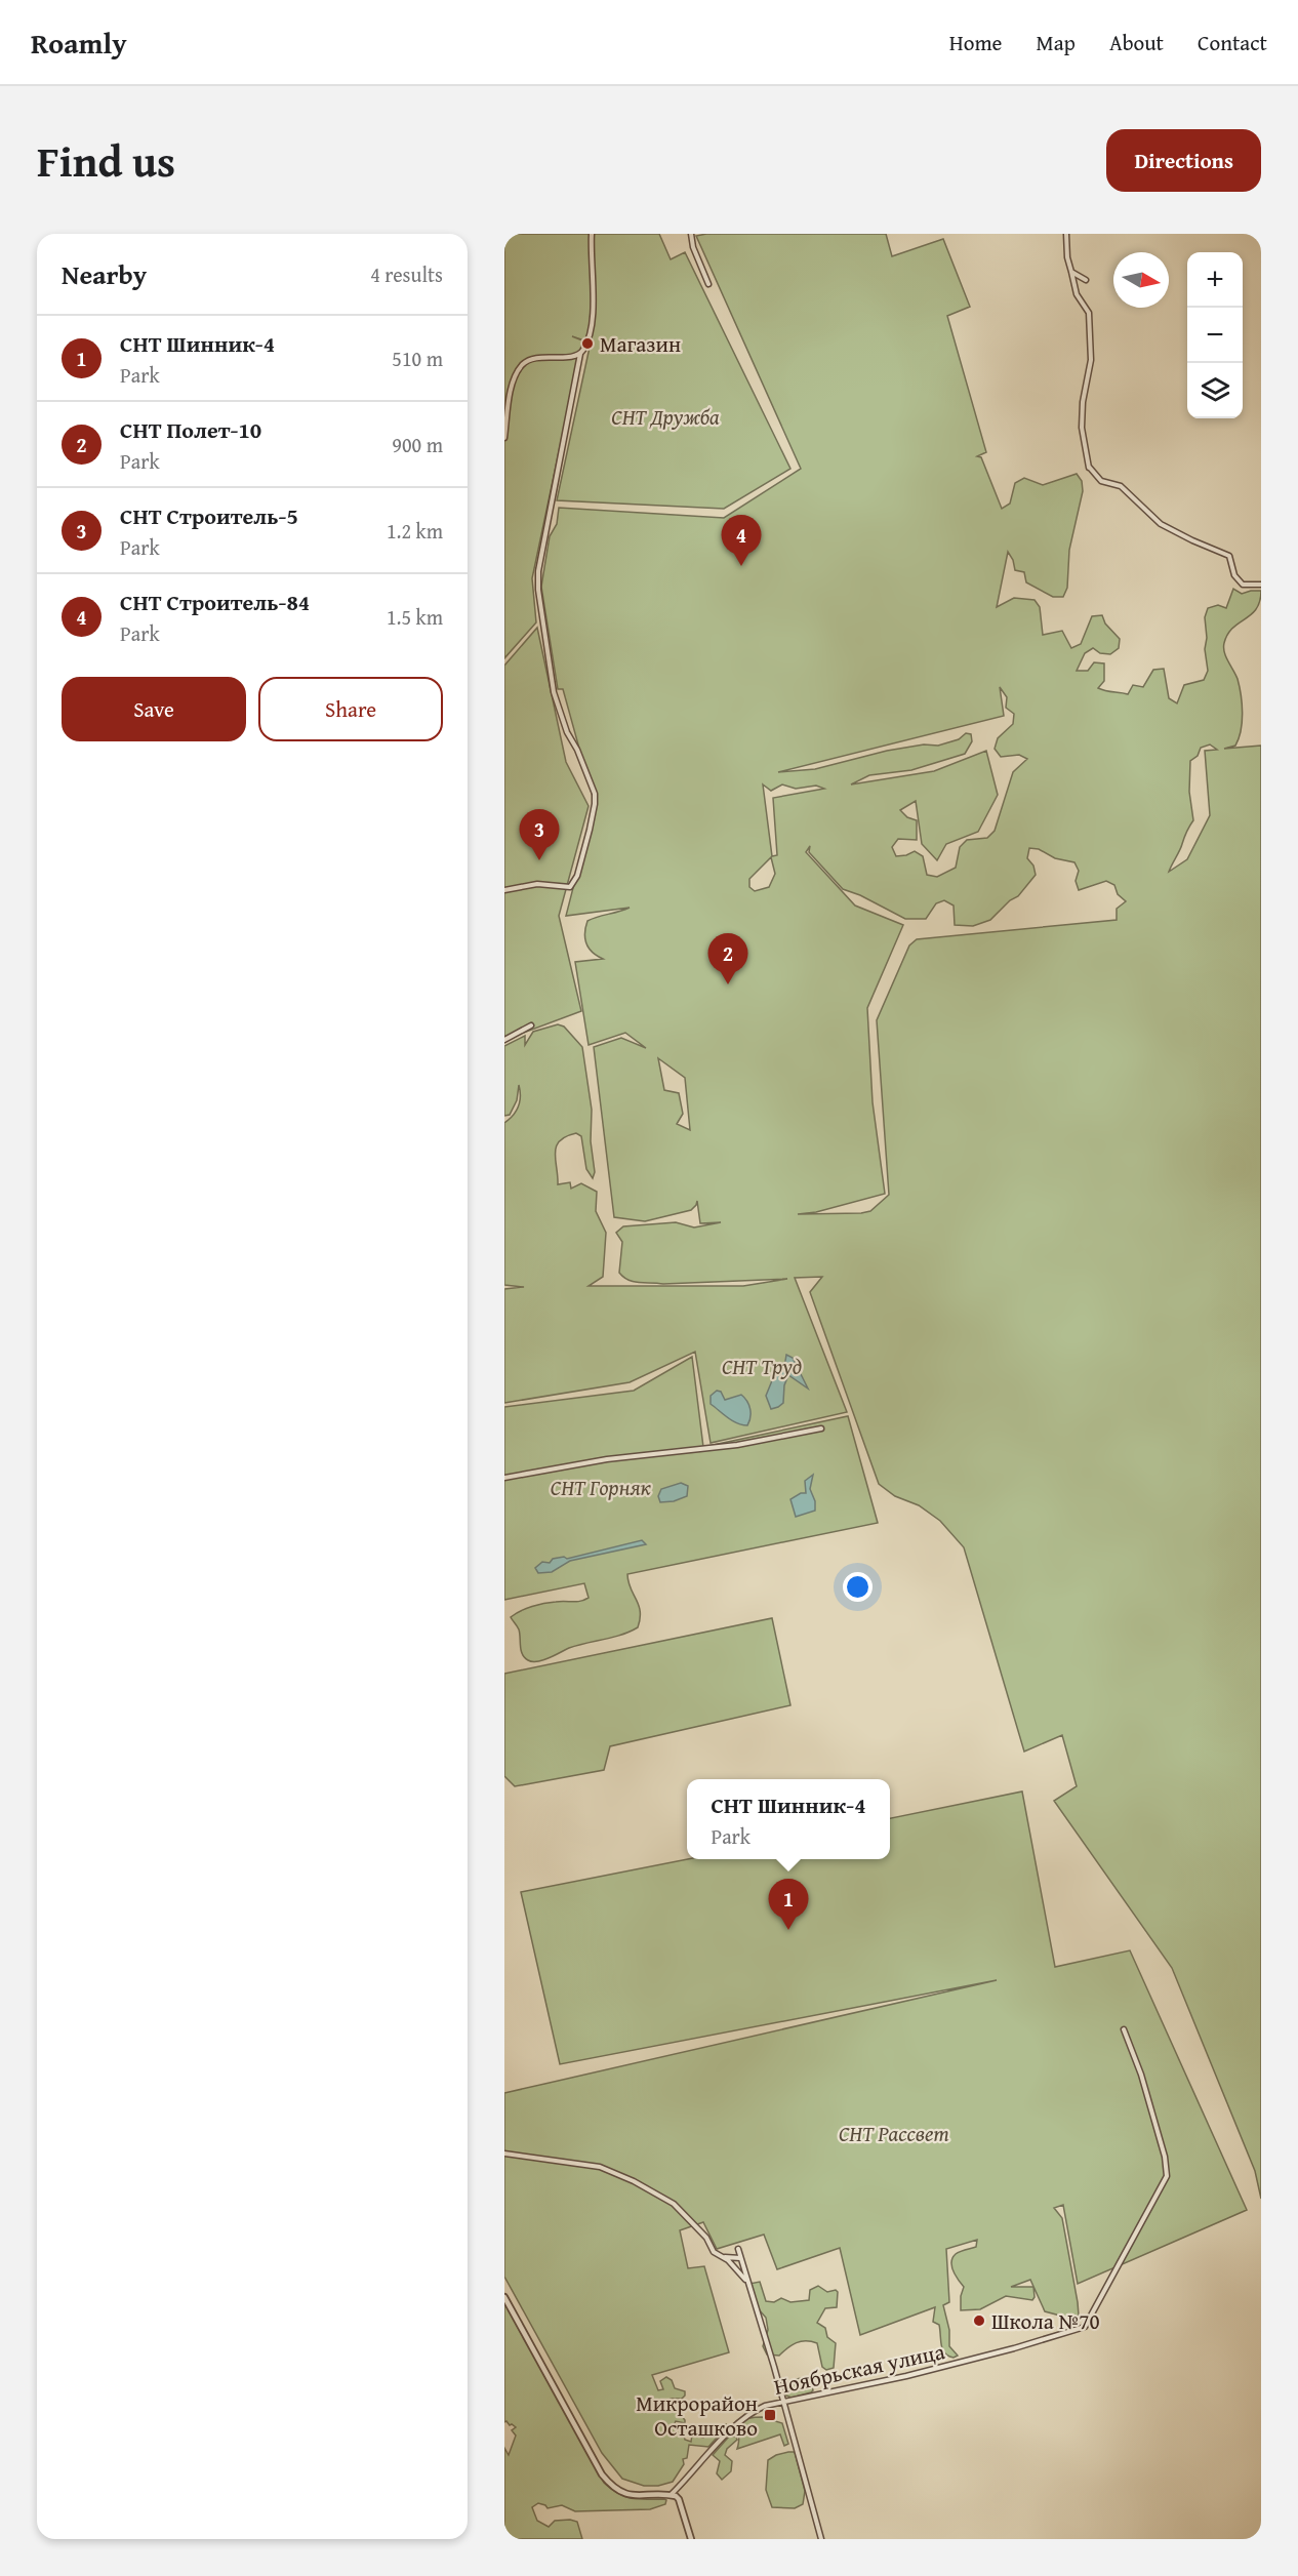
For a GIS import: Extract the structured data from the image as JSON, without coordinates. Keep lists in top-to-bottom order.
{
  "streets": {
    "street": ["Ноябрьская улица"]
  },
  "parks": [
    "СНТ Дружба",
    "СНТ Труд",
    "СНТ Горняк",
    "СНТ Рассвет"
  ],
  "places": {
    "other": ["Магазин", "Школа №70"],
    "transit": ["Микрорайон Осташково"]
  },
  "north": "right",
  "page": {
    "header": "Roamly",
    "nav": [
      "Home",
      "Map",
      "About",
      "Contact"
    ],
    "title": "Find us",
    "buttons": [
      "Directions",
      ["Save", "Share"]
    ],
    "heading": ["Nearby", "4 results"],
    "map_buttons": ["+", "−"],
    "list": [
      {
        "mark": "1",
        "name": "СНТ Шинник-4",
        "note": "Park",
        "value": "510 m"
      },
      {
        "mark": "2",
        "name": "СНТ Полет-10",
        "note": "Park",
        "value": "900 m"
      },
      {
        "mark": "3",
        "name": "СНТ Строитель-5",
        "note": "Park",
        "value": "1.2 km"
      },
      {
        "mark": "4",
        "name": "СНТ Строитель-84",
        "note": "Park",
        "value": "1.5 km"
      }
    ],
    "pins": [
      "4",
      "3",
      "2",
      "1"
    ],
    "popup": ["СНТ Шинник-4", "Park"]
  }
}
